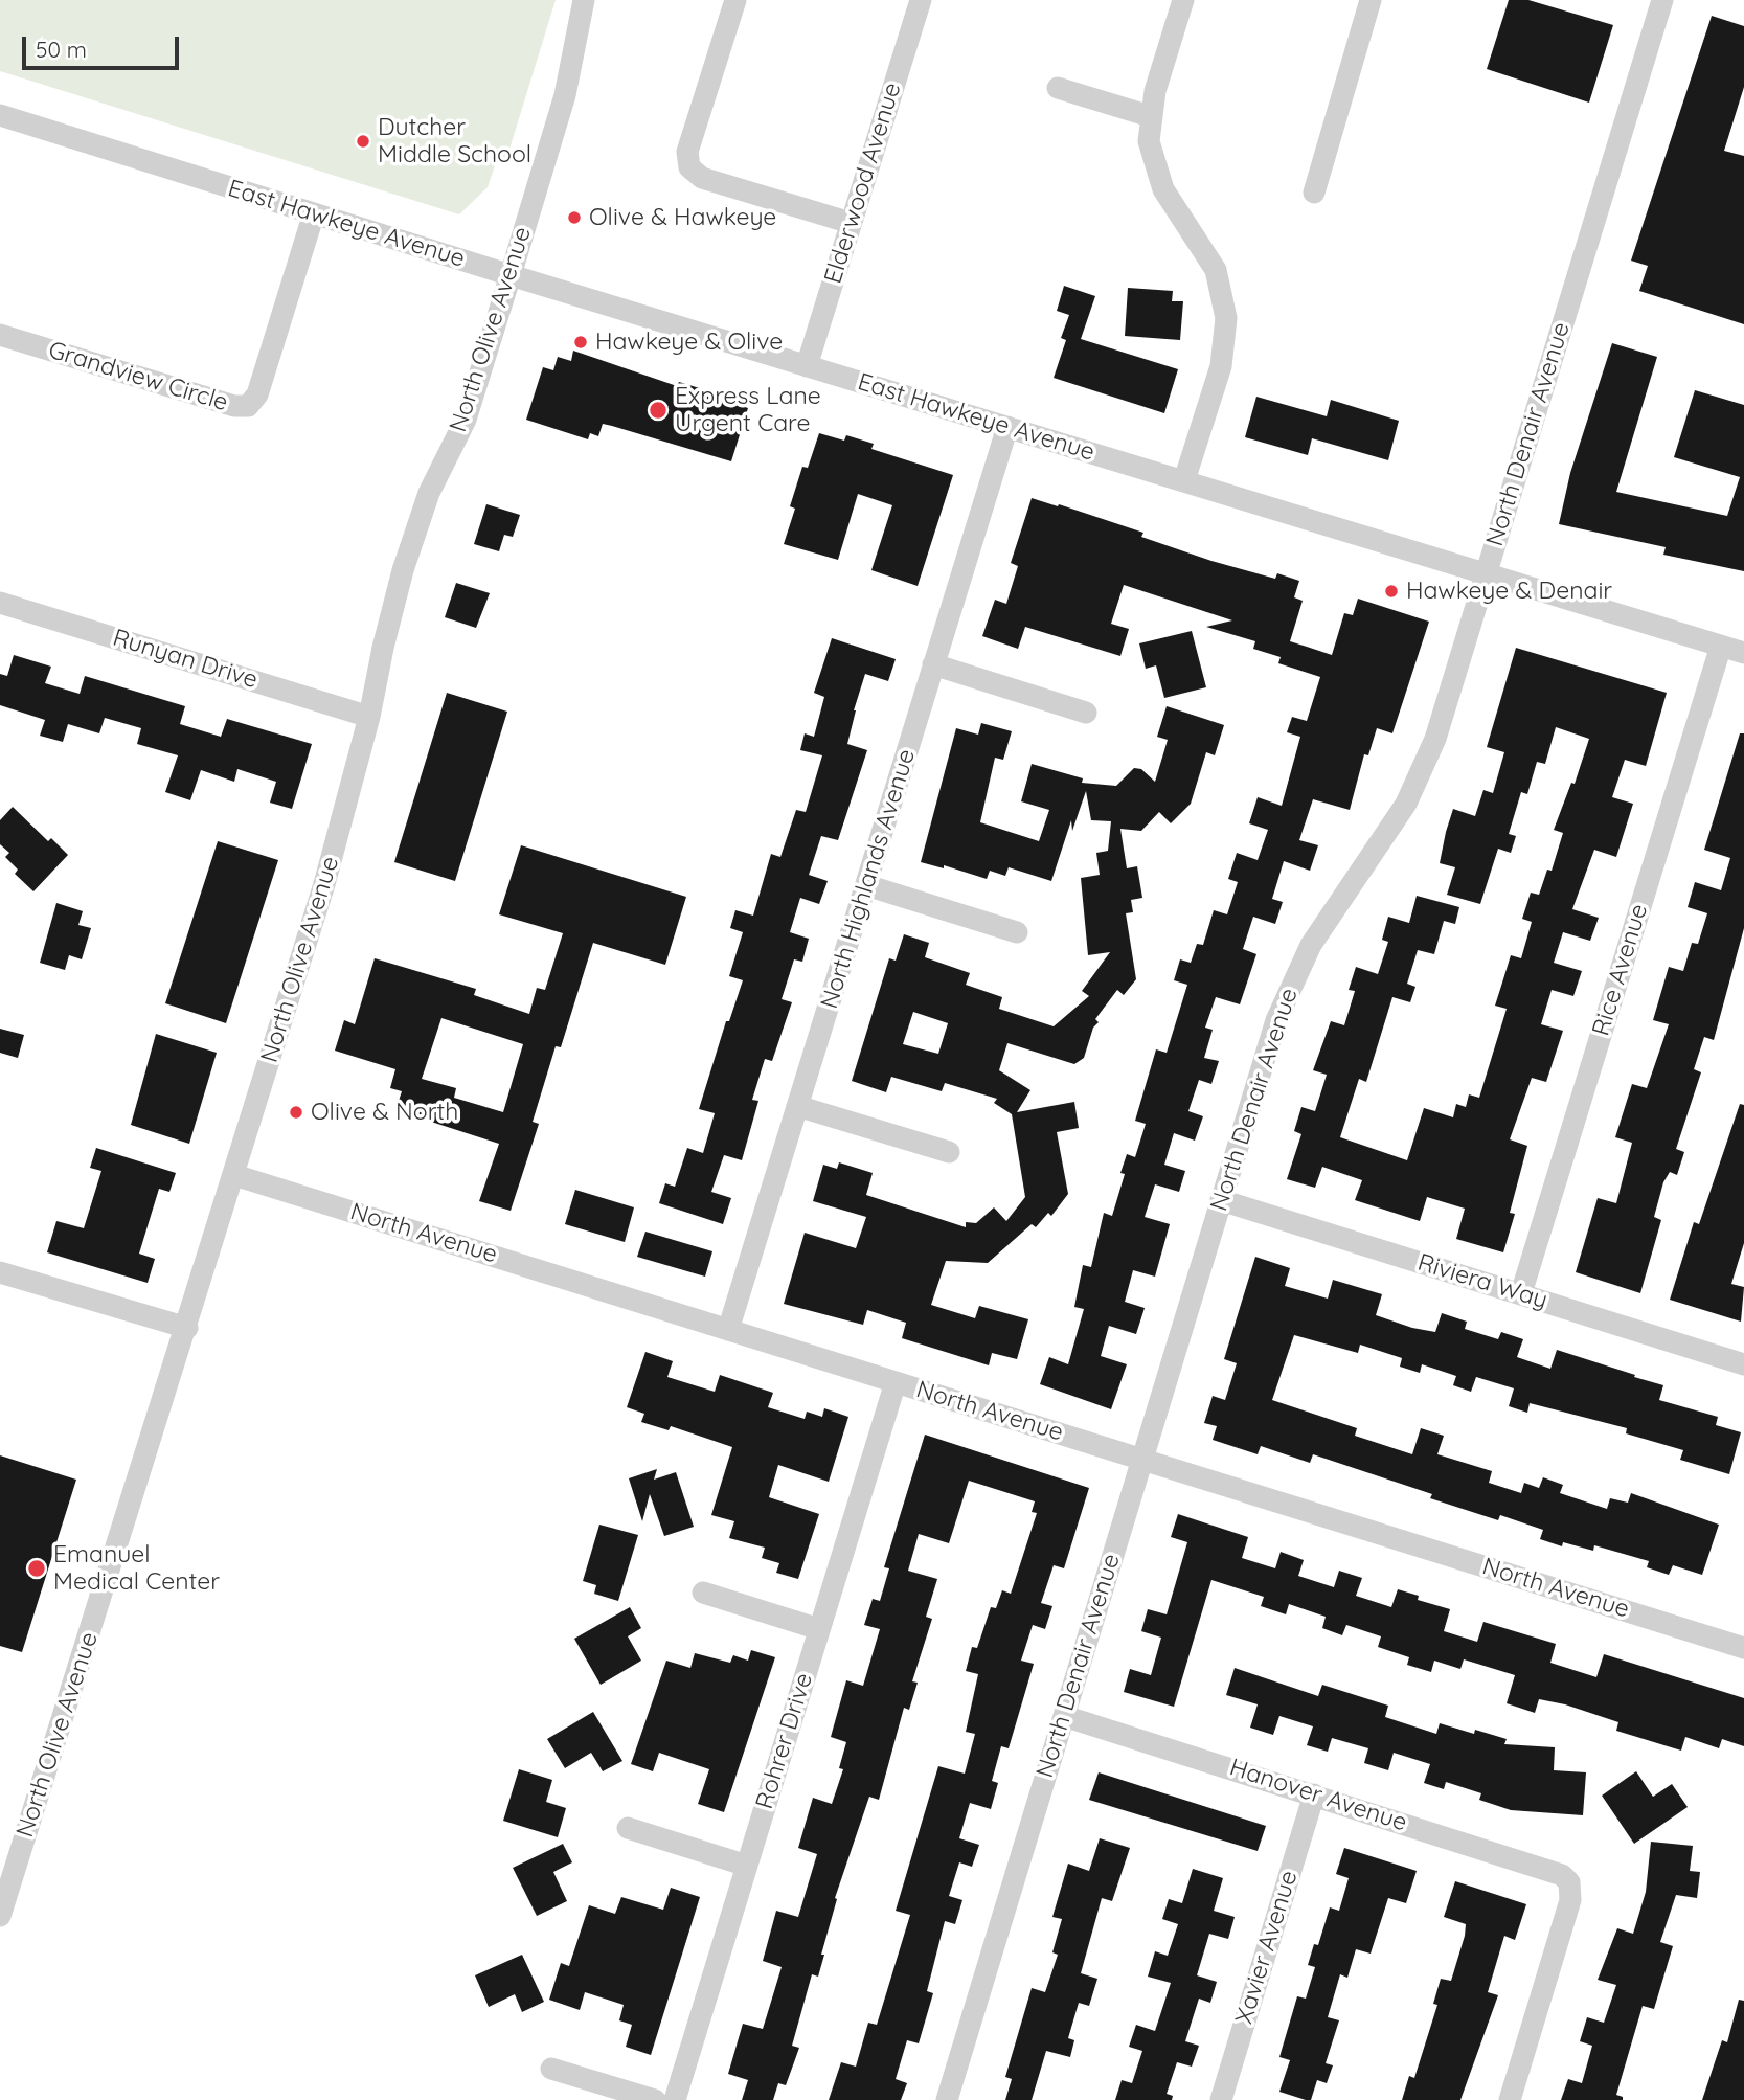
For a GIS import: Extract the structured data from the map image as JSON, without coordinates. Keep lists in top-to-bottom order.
{
  "streets": {
    "street": [
      "Elderwood Avenue",
      "East Hawkeye Avenue",
      "North Olive Avenue",
      "Grandview Circle",
      "North Denair Avenue",
      "Runyan Drive",
      "North Highlands Avenue",
      "Rice Avenue",
      "North Avenue",
      "Riviera Way",
      "Rohrer Drive",
      "Hanover Avenue",
      "Xavier Avenue"
    ]
  },
  "crossings": [
    ["Elderwood Avenue", "East Hawkeye Avenue"],
    ["East Hawkeye Avenue", "North Olive Avenue"],
    ["East Hawkeye Avenue", "Grandview Circle"],
    ["East Hawkeye Avenue", "North Denair Avenue"],
    ["East Hawkeye Avenue", "North Highlands Avenue"],
    ["East Hawkeye Avenue", "Rice Avenue"],
    ["North Olive Avenue", "Runyan Drive"],
    ["North Olive Avenue", "North Avenue"],
    ["North Denair Avenue", "North Avenue"],
    ["North Denair Avenue", "Riviera Way"],
    ["North Denair Avenue", "Hanover Avenue"],
    ["North Highlands Avenue", "North Avenue"],
    ["Rice Avenue", "Riviera Way"],
    ["North Avenue", "Rohrer Drive"],
    ["Hanover Avenue", "Xavier Avenue"]
  ],
  "places": [
    "Dutcher Middle School",
    "Olive & Hawkeye",
    "Hawkeye & Olive",
    "Express Lane Urgent Care",
    "Hawkeye & Denair",
    "Olive & North",
    "Emanuel Medical Center"
  ],
  "scale_bar": "50 m"
}
